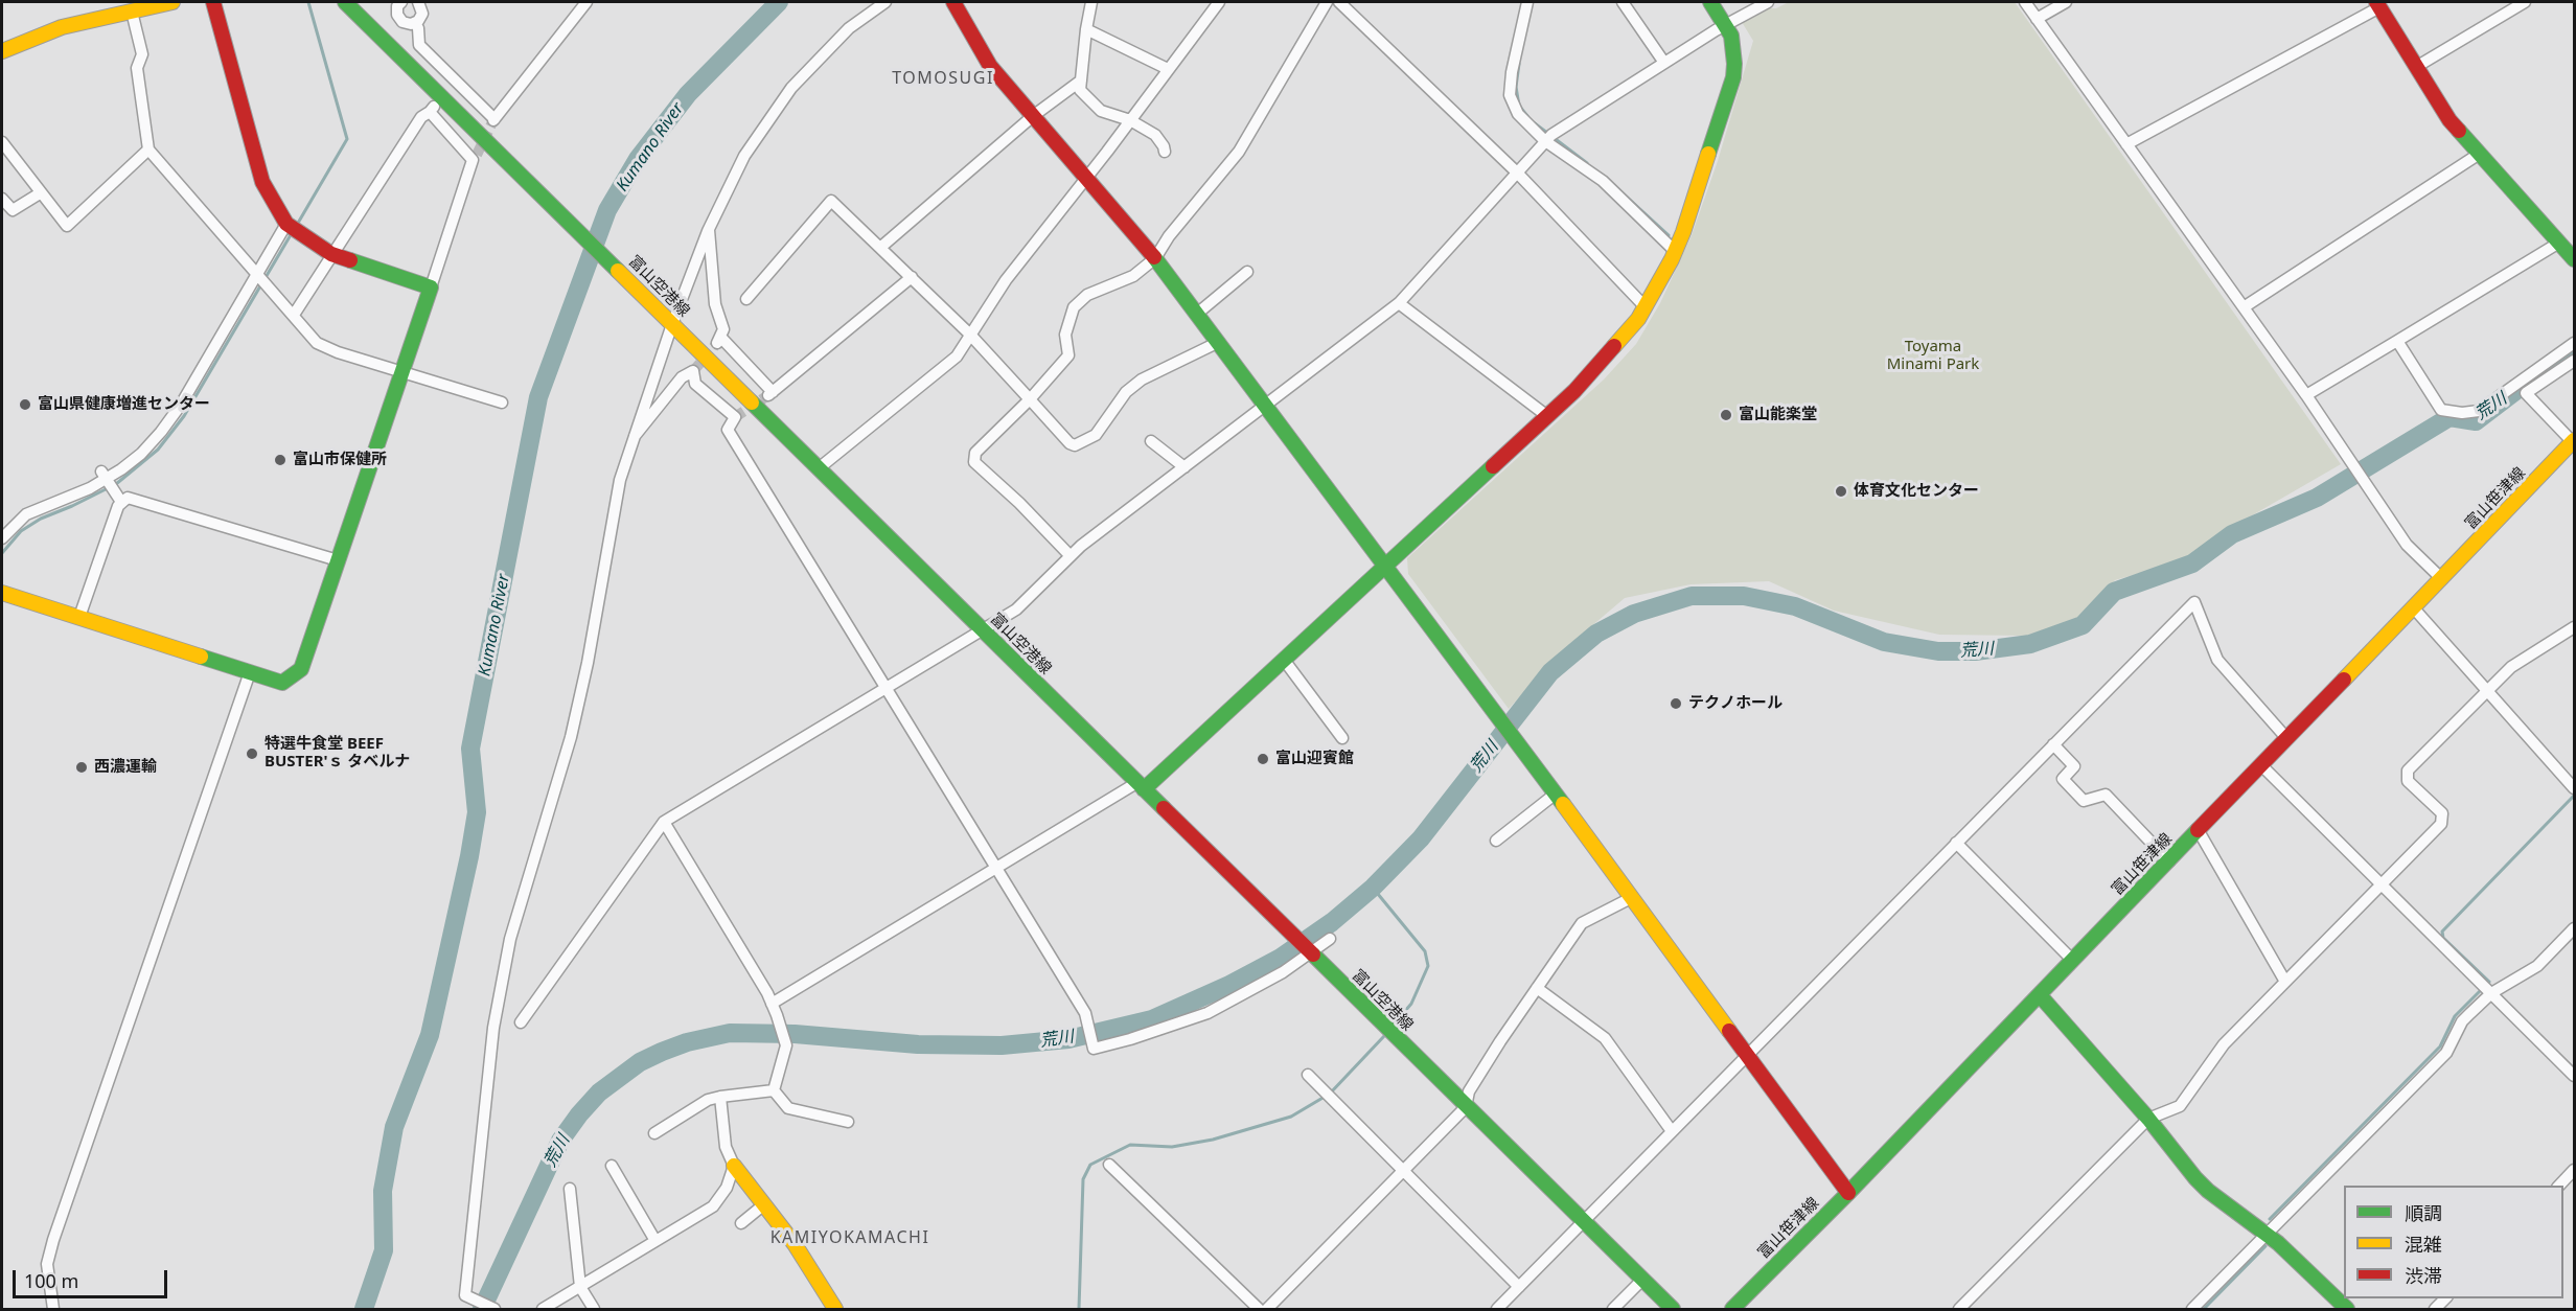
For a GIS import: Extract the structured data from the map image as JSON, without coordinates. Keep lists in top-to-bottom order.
{
  "streets": {
    "street": ["富山空港線", "富山笹津線"]
  },
  "districts": ["TOMOSUGI", "KAMIYOKAMACHI"],
  "water": ["Kumano River", "荒川"],
  "parks": ["Toyama Minami Park"],
  "places": [
    "富山県健康増進センター",
    "富山能楽堂",
    "富山市保健所",
    "体育文化センター",
    "テクノホール",
    "特選牛食堂 BEEF BUSTER'ｓ タベルナ",
    "富山迎賓館",
    "西濃運輸"
  ],
  "legend": ["順調", "混雑", "渋滞"],
  "scale_bar": "100 m"
}
